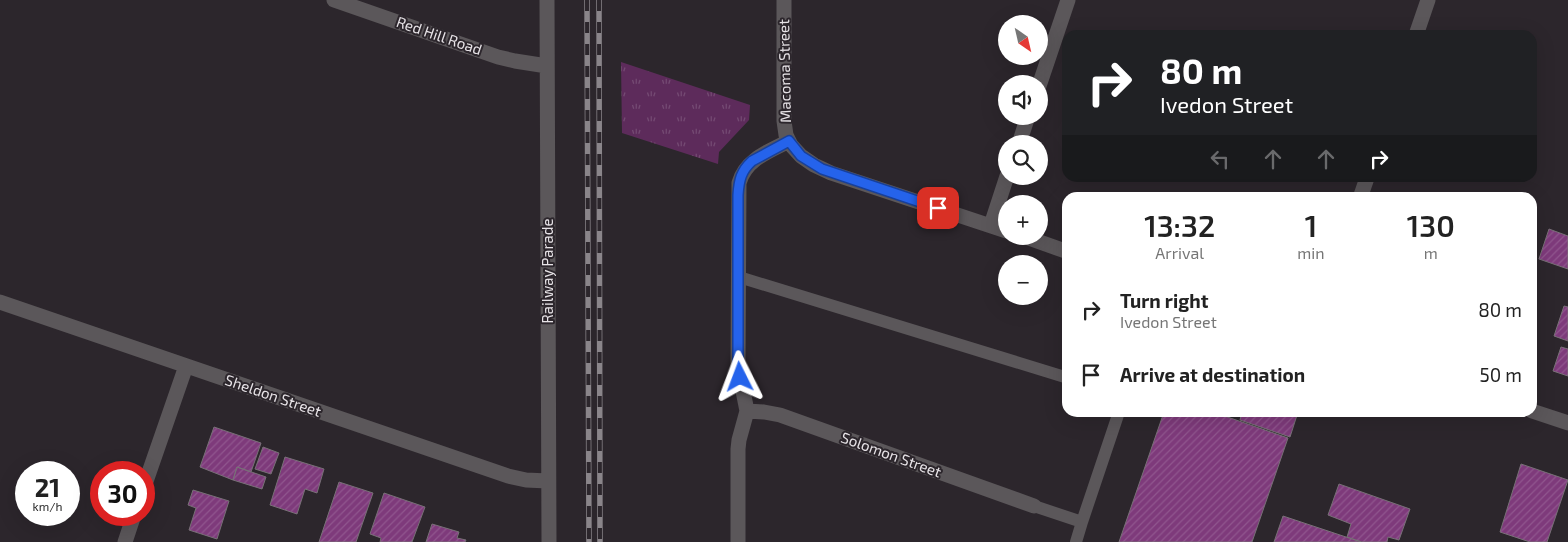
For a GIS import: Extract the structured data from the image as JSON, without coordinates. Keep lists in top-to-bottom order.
{
  "streets": {
    "street": [
      "Red Hill Road",
      "Macoma Street",
      "Railway Parade",
      "Sheldon Street",
      "Solomon Street"
    ]
  },
  "crossings": [
    ["Red Hill Road", "Railway Parade"],
    ["Railway Parade", "Sheldon Street"]
  ],
  "north": "bottom right",
  "page": {
    "map_buttons": ["+", "−"],
    "turn": ["80 m", "Ivedon Street"],
    "eta": [
      "13:32",
      "Arrival",
      "1",
      "min",
      "130",
      "m"
    ],
    "list": [
      {
        "name": "Turn right",
        "note": "Ivedon Street",
        "value": "80 m"
      },
      {
        "name": "Arrive at destination",
        "value": "50 m"
      }
    ],
    "speed": "21 km/h",
    "limit": "30"
  }
}
